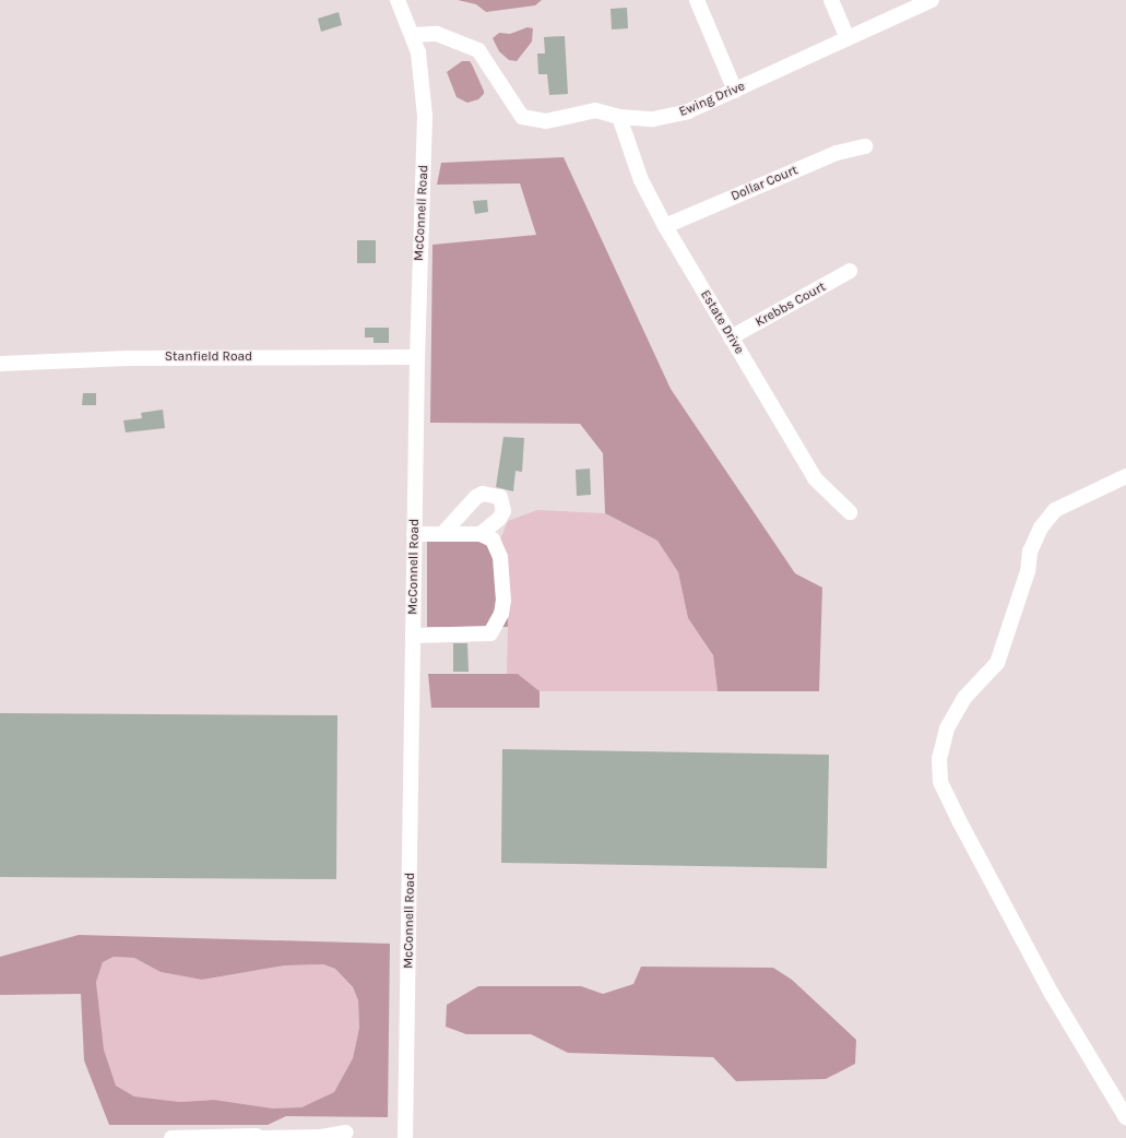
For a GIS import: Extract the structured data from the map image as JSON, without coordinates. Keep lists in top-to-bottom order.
{
  "streets": {
    "street": [
      "Ewing Drive",
      "Dollar Court",
      "McConnell Road",
      "Krebbs Court",
      "Estate Drive",
      "Stanfield Road"
    ]
  },
  "crossings": [
    ["Ewing Drive", "McConnell Road"],
    ["Ewing Drive", "Estate Drive"],
    ["Dollar Court", "Estate Drive"],
    ["McConnell Road", "Stanfield Road"],
    ["Krebbs Court", "Estate Drive"]
  ]
}
